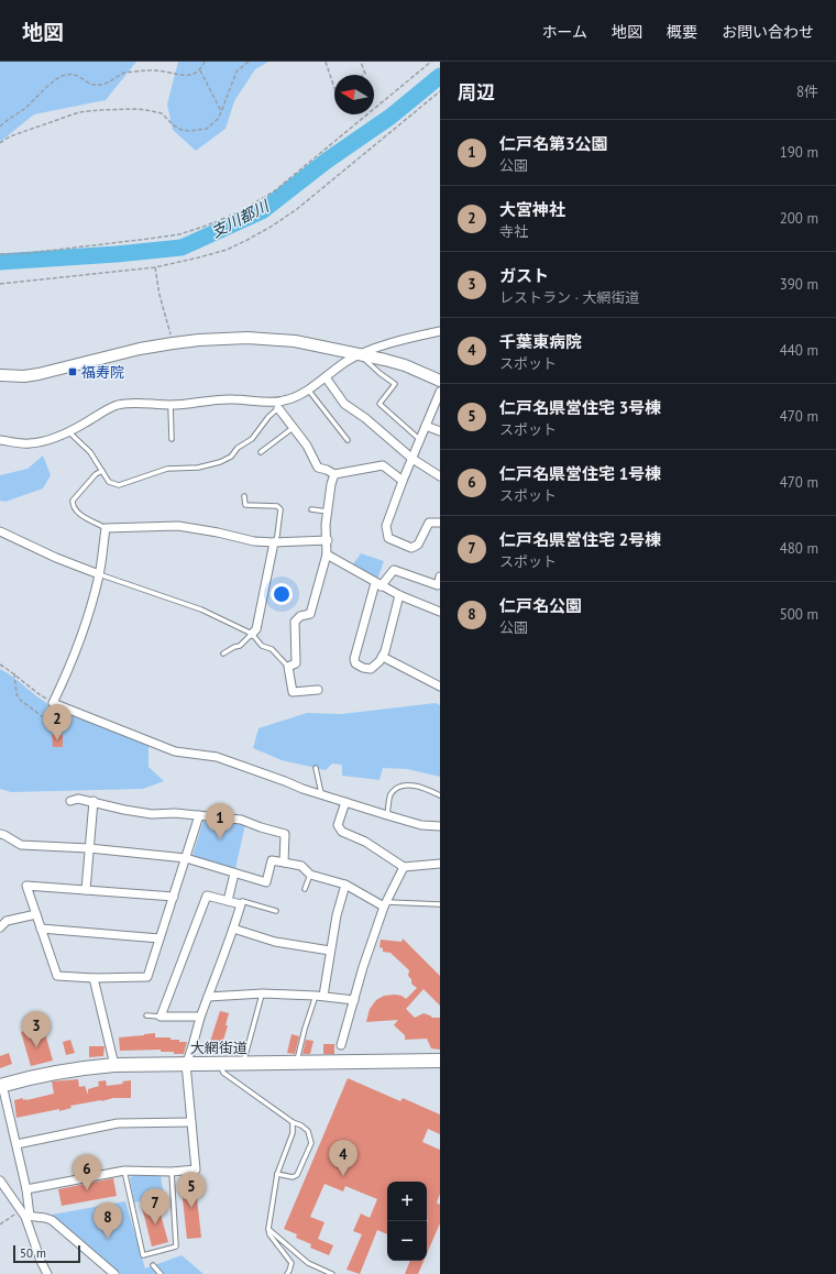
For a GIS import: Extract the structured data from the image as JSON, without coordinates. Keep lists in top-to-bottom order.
{
  "streets": {
    "main road": ["大網街道"]
  },
  "water": ["支川都川"],
  "places": {
    "transit": ["福寿院"]
  },
  "scale_bar": "50 m",
  "north": "left",
  "page": {
    "header": "地図",
    "nav": [
      "ホーム",
      "地図",
      "概要",
      "お問い合わせ"
    ],
    "heading": ["周辺", "8件"],
    "list": [
      {
        "mark": "1",
        "name": "仁戸名第3公園",
        "note": "公園",
        "value": "190 m"
      },
      {
        "mark": "2",
        "name": "大宮神社",
        "note": "寺社",
        "value": "200 m"
      },
      {
        "mark": "3",
        "name": "ガスト",
        "note": "レストラン · 大網街道",
        "value": "390 m"
      },
      {
        "mark": "4",
        "name": "千葉東病院",
        "note": "スポット",
        "value": "440 m"
      },
      {
        "mark": "5",
        "name": "仁戸名県営住宅 3号棟",
        "note": "スポット",
        "value": "470 m"
      },
      {
        "mark": "6",
        "name": "仁戸名県営住宅 1号棟",
        "note": "スポット",
        "value": "470 m"
      },
      {
        "mark": "7",
        "name": "仁戸名県営住宅 2号棟",
        "note": "スポット",
        "value": "480 m"
      },
      {
        "mark": "8",
        "name": "仁戸名公園",
        "note": "公園",
        "value": "500 m"
      }
    ],
    "pins": [
      "2",
      "1",
      "3",
      "4",
      "6",
      "5",
      "7",
      "8"
    ],
    "map_buttons": ["+", "−"],
    "scale": "50 m"
  }
}
